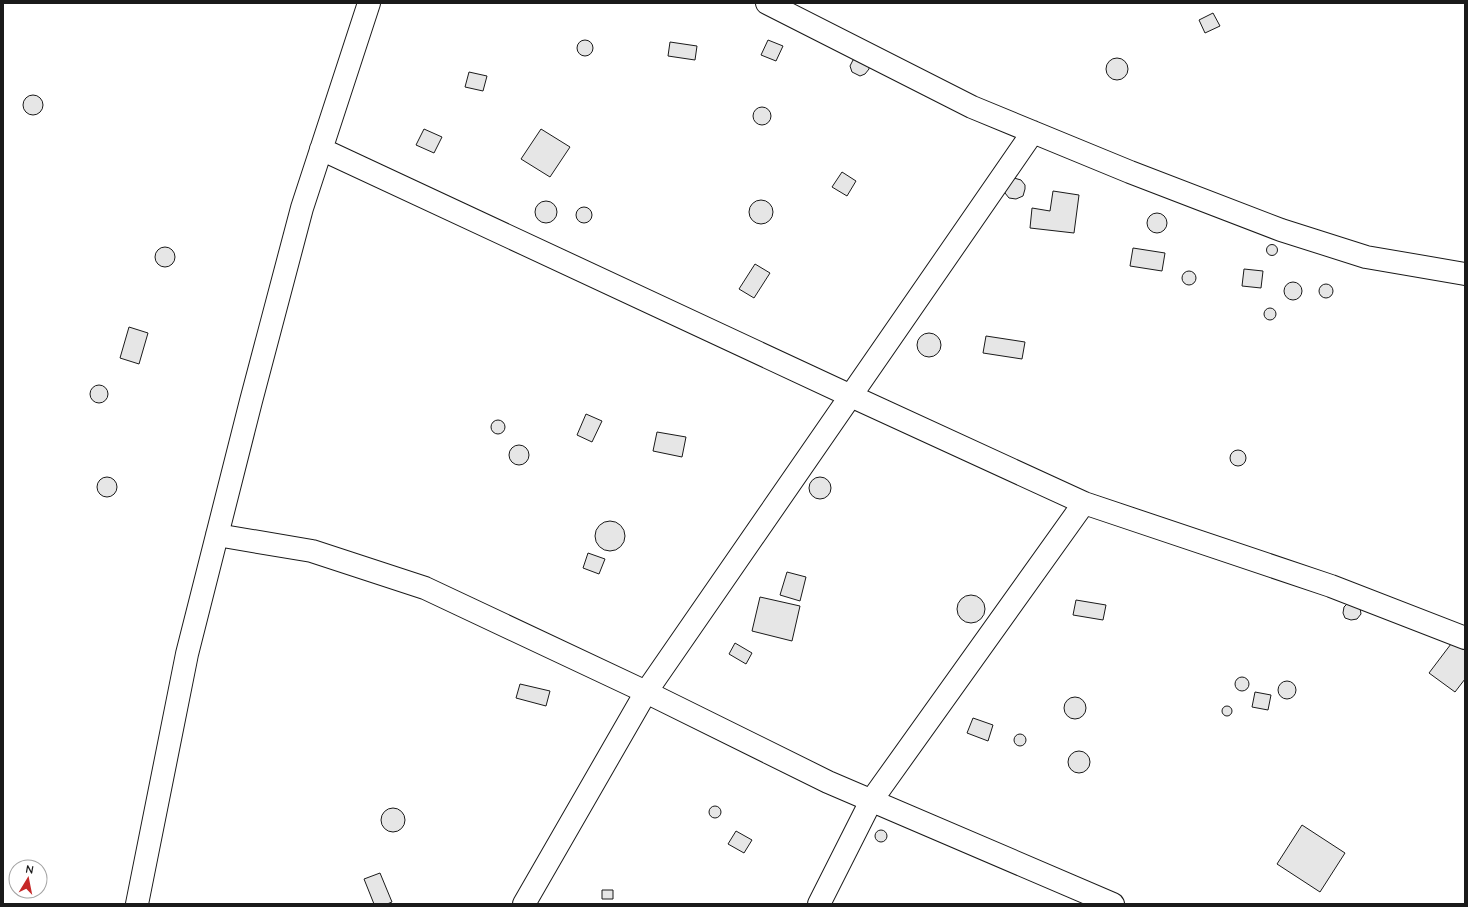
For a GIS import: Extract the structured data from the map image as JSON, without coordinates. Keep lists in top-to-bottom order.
{
  "north": "top"
}
